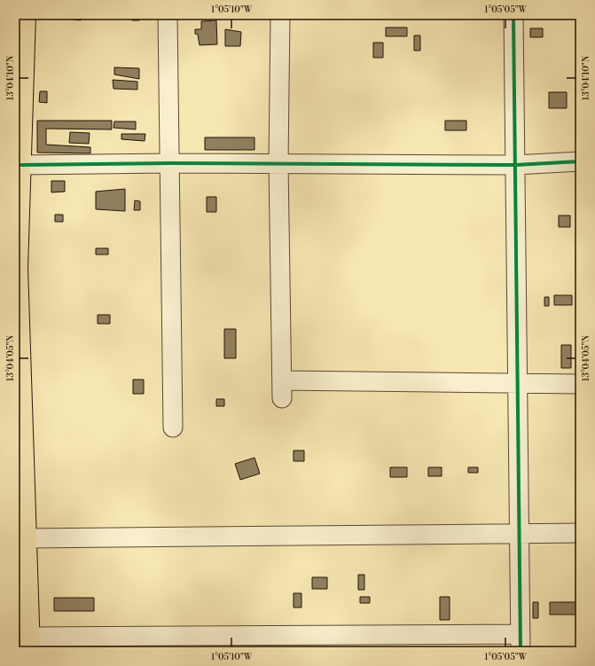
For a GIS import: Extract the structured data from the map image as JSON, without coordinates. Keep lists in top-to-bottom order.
{
  "coordinates": [
    "1°05'10\"W",
    "1°05'05\"W",
    "13°04'10\"N",
    "13°04'05\"N"
  ]
}
